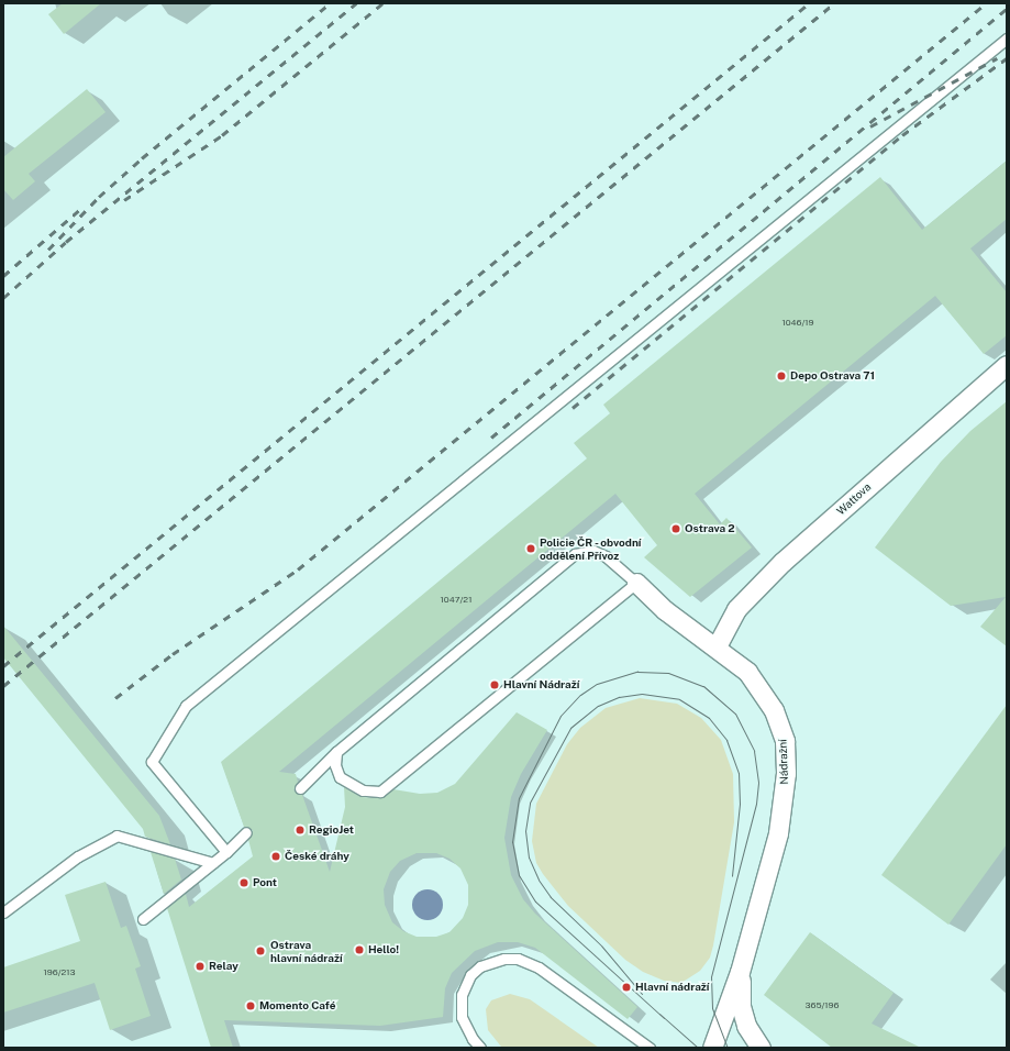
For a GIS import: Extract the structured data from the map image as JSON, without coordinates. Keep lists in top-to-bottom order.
{
  "streets": {
    "street": ["Wattova", "Nádražní"]
  },
  "crossings": [
    ["Wattova", "Nádražní"]
  ],
  "places": [
    "Depo Ostrava 71",
    "Ostrava 2",
    "Policie ČR - obvodní oddělení Přívoz",
    "Hlavní Nádraží",
    "RegioJet",
    "České dráhy",
    "Pont",
    "Hello!",
    "Ostrava hlavní nádraží",
    "Relay",
    "Hlavní nádraží",
    "Momento Café"
  ],
  "house_numbers": [
    "1046/19",
    "1047/21",
    "196/213",
    "365/196"
  ]
}
